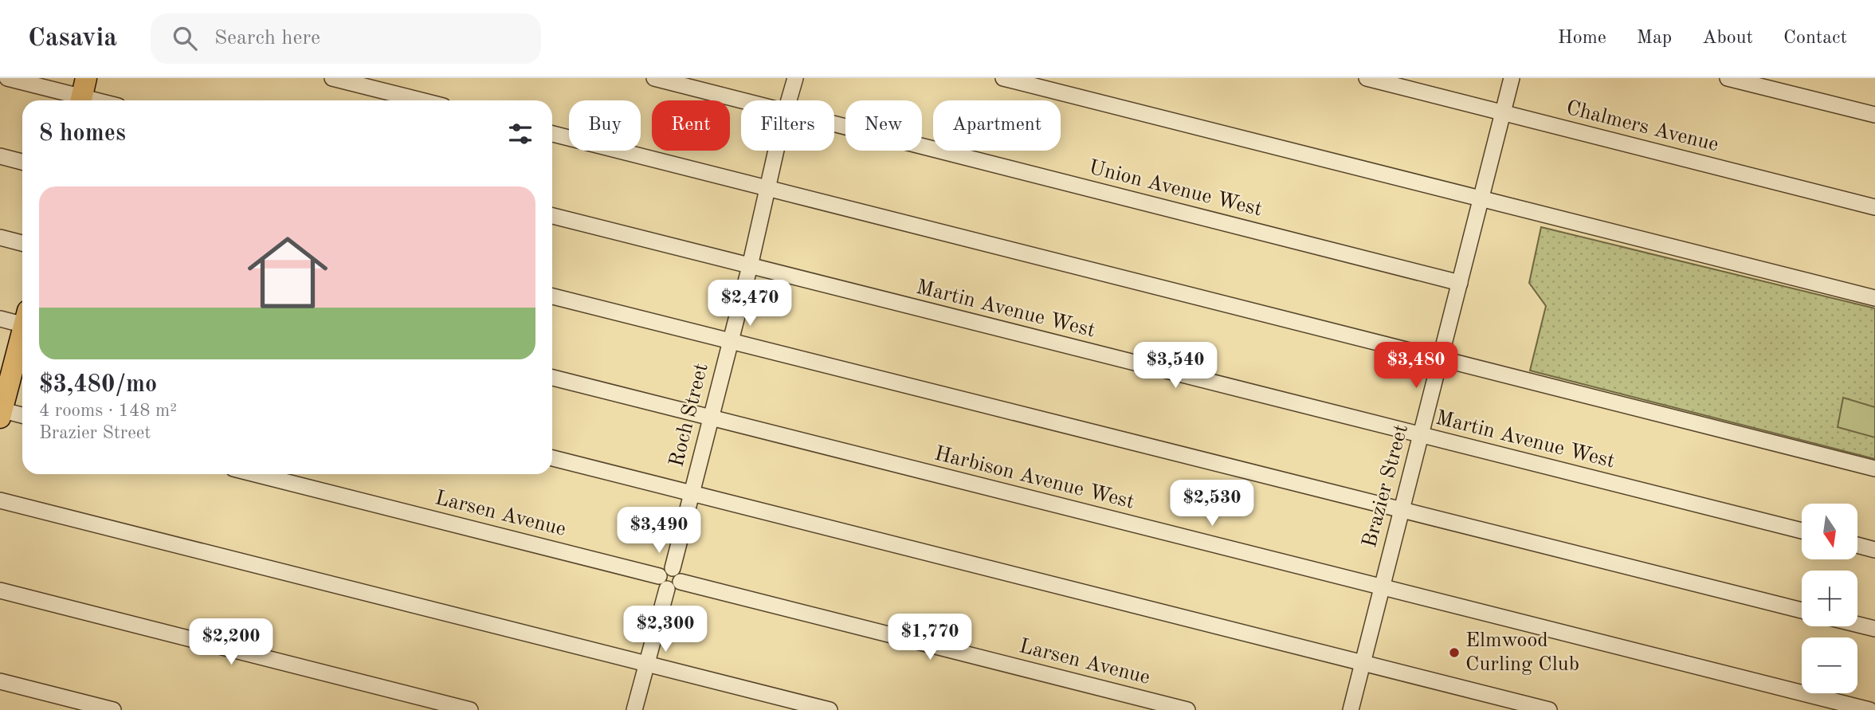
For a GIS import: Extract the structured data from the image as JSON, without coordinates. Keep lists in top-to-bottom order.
{
  "streets": {
    "street": [
      "Chalmers Avenue",
      "Union Avenue West",
      "Martin Avenue West",
      "Roch Street",
      "Harbison Avenue West",
      "Brazier Street",
      "Larsen Avenue"
    ]
  },
  "crossings": [
    ["Chalmers Avenue", "Brazier Street"],
    ["Union Avenue West", "Brazier Street"],
    ["Martin Avenue West", "Roch Street"],
    ["Martin Avenue West", "Brazier Street"],
    ["Roch Street", "Harbison Avenue West"],
    ["Roch Street", "Larsen Avenue"],
    ["Harbison Avenue West", "Brazier Street"]
  ],
  "places": ["Elmwood Curling Club"],
  "north": "bottom",
  "page": {
    "header": "Casavia",
    "search": "Search here",
    "nav": [
      "Home",
      "Map",
      "About",
      "Contact"
    ],
    "chip": [
      "Buy",
      "Rent",
      "Filters",
      "New",
      "Apartment"
    ],
    "heading": "8 homes",
    "list": [
      {
        "name": "$3,480/mo",
        "note": "4 rooms · 148 m² · Brazier Street"
      }
    ],
    "price": [
      "$2,470",
      "$3,540",
      "$3,480",
      "$2,530",
      "$3,490",
      "$2,300",
      "$1,770",
      "$2,200"
    ],
    "map_buttons": ["+", "−"]
  }
}
